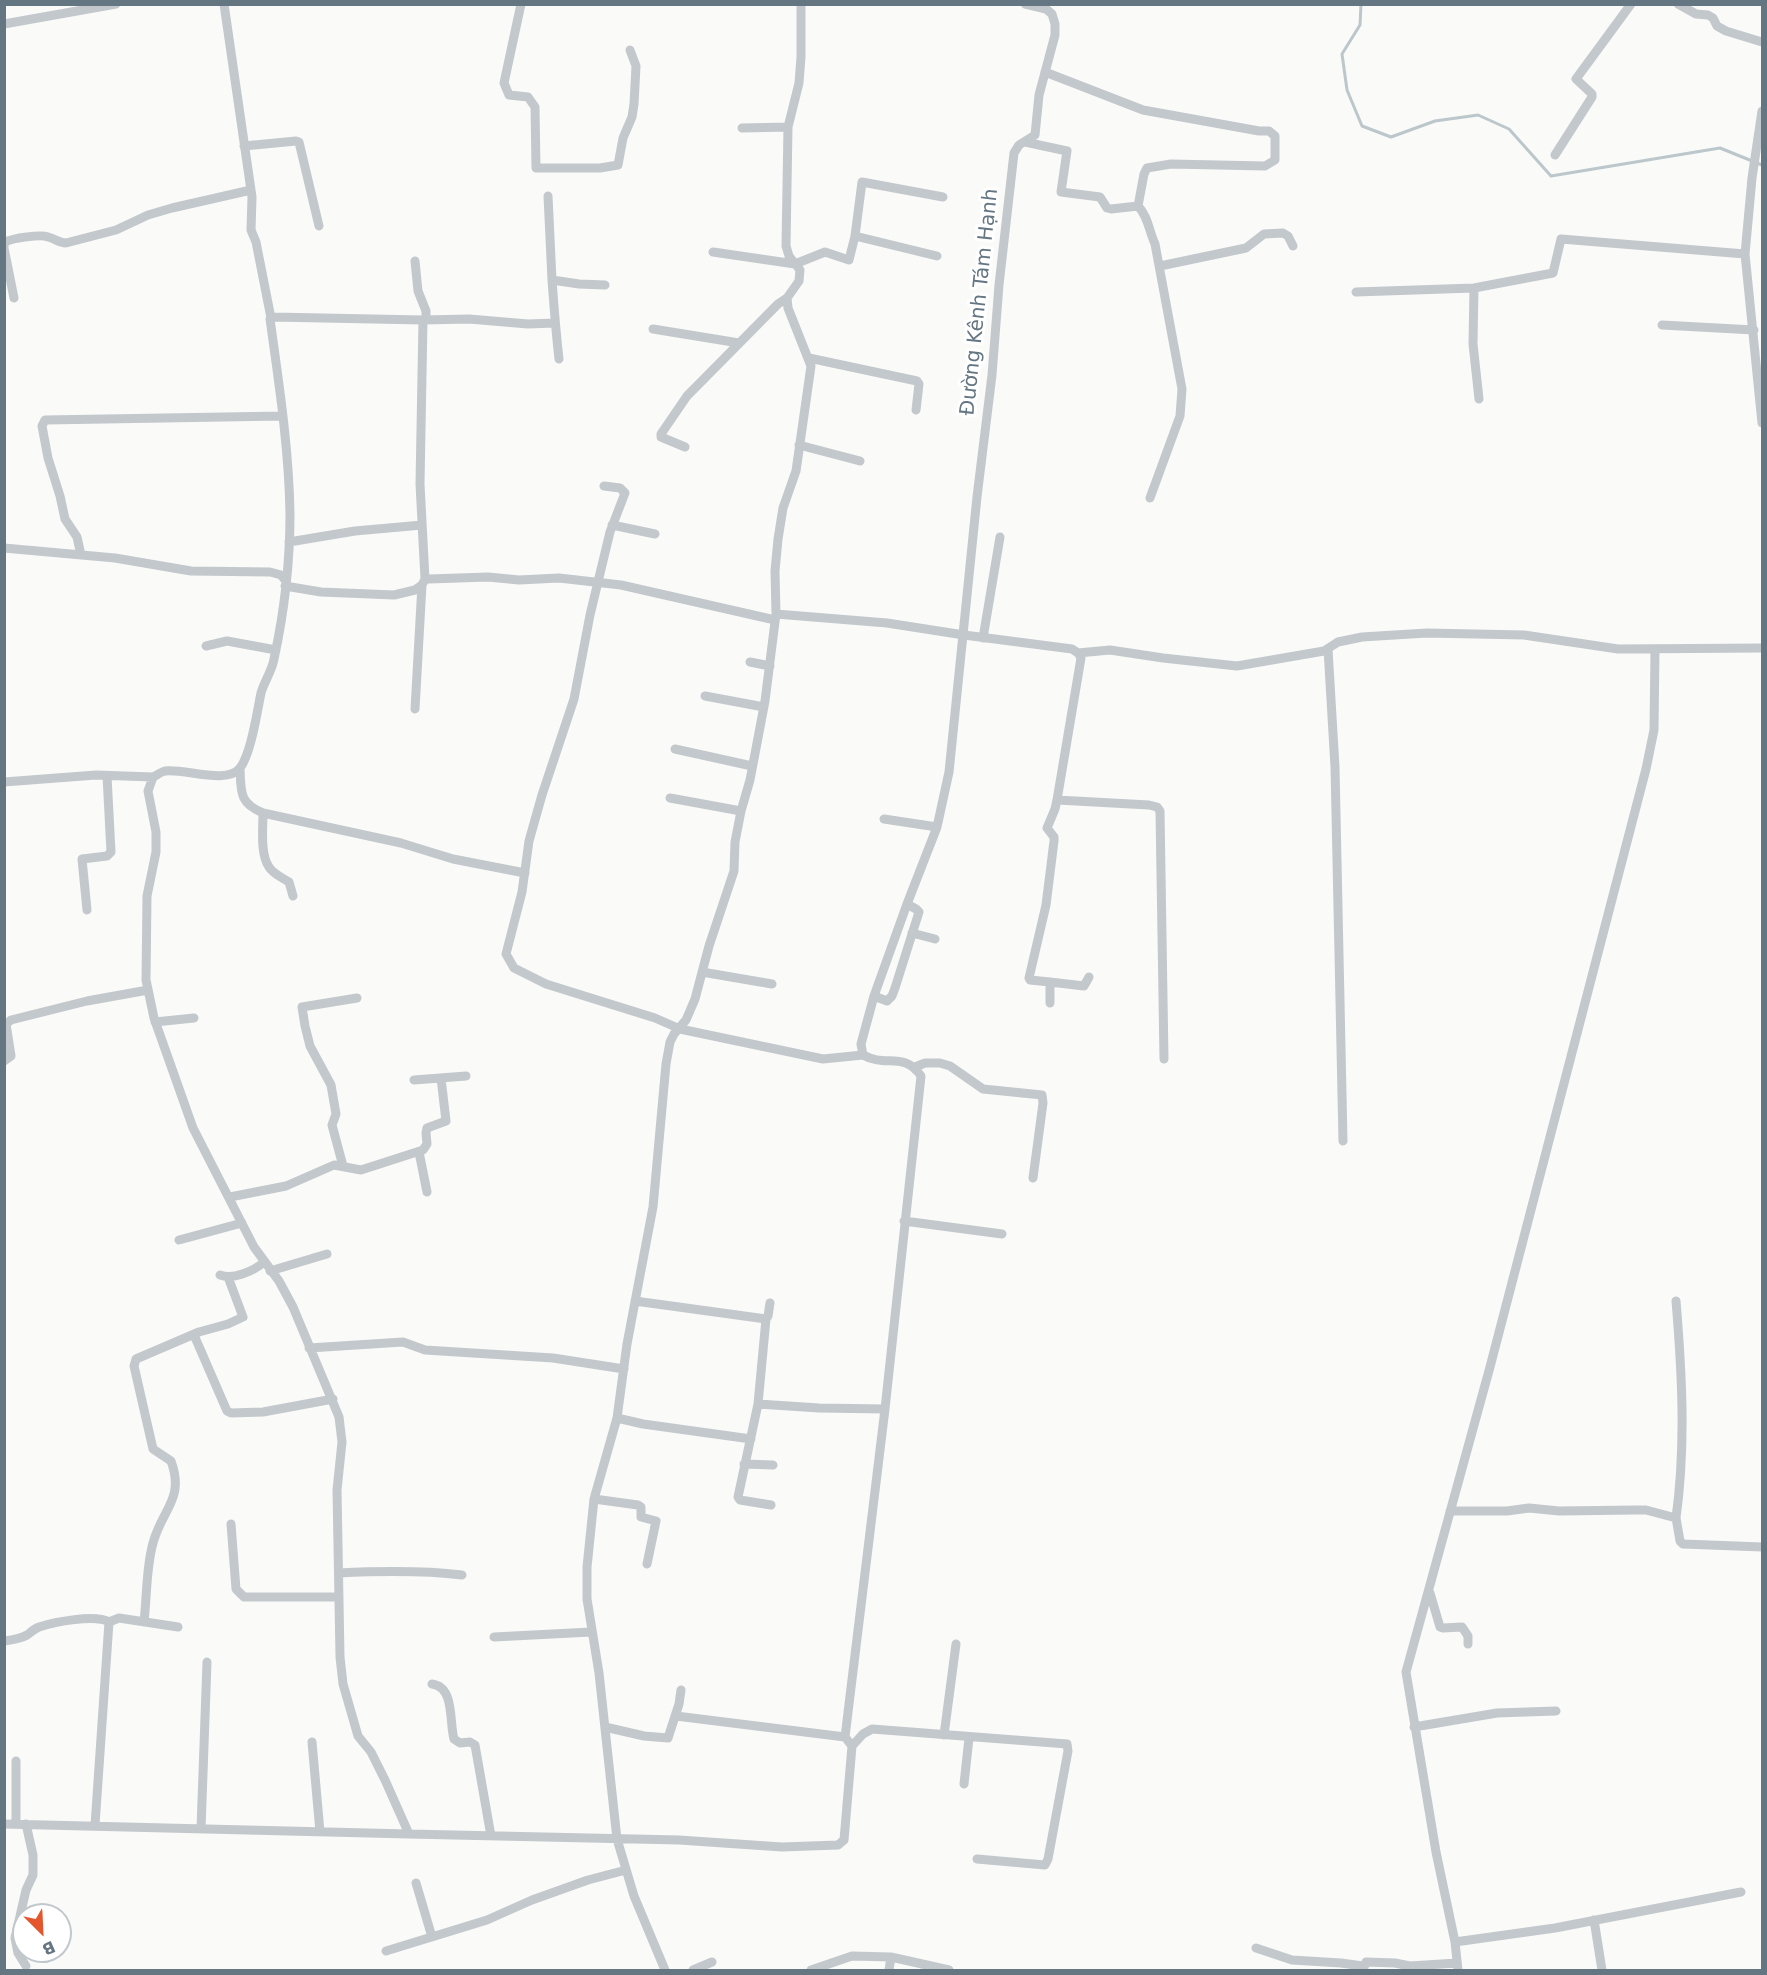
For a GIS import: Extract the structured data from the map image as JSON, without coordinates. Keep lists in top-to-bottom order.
{
  "streets": {
    "street": ["Đường Kênh Tám Hạnh"]
  },
  "north": "bottom right"
}
